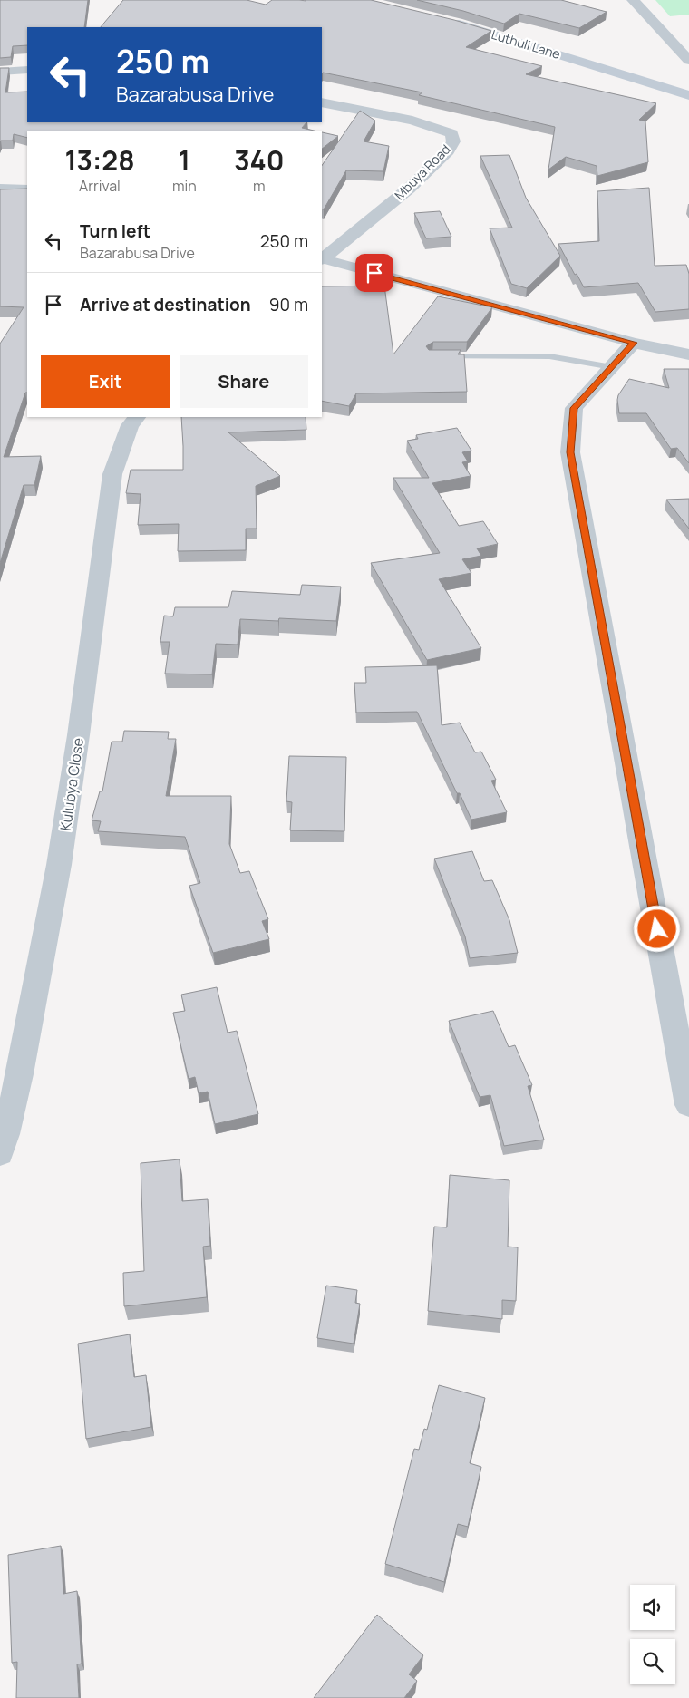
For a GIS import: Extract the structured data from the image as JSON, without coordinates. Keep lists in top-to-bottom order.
{
  "streets": {
    "street": ["Luthuli Lane", "Mbuya Road", "Kulubya Close"]
  },
  "page": {
    "turn": ["250 m", "Bazarabusa Drive"],
    "eta": [
      "13:28",
      "Arrival",
      "1",
      "min",
      "340",
      "m"
    ],
    "list": [
      {
        "name": "Turn left",
        "note": "Bazarabusa Drive",
        "value": "250 m"
      },
      {
        "name": "Arrive at destination",
        "value": "90 m"
      }
    ],
    "buttons": ["Exit", "Share"]
  }
}
